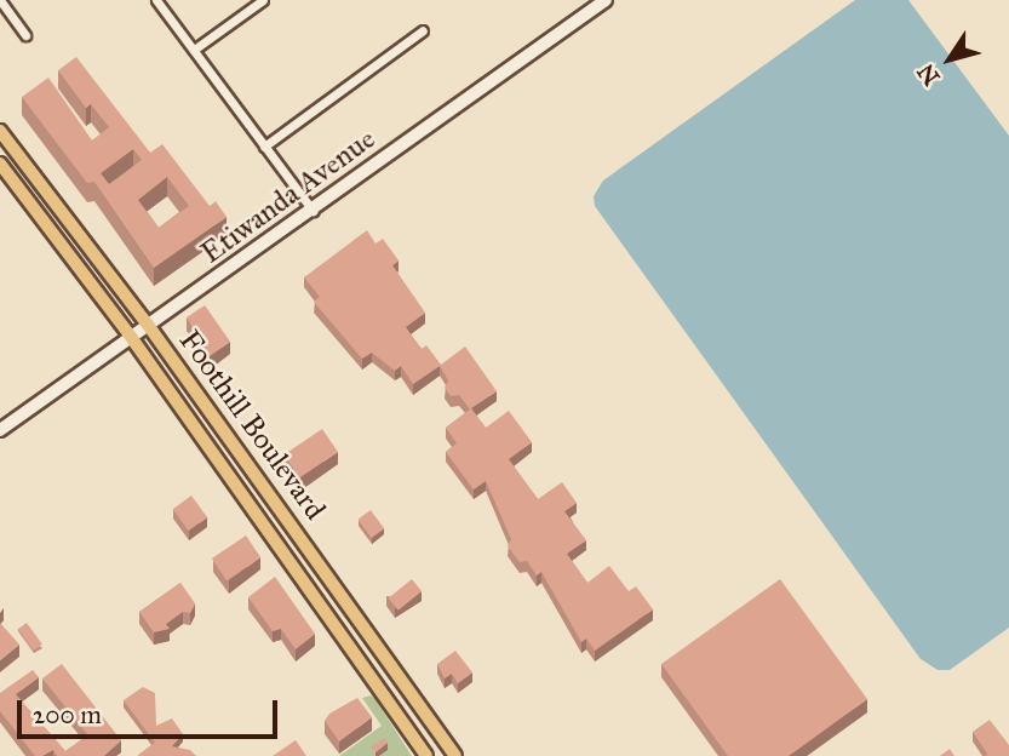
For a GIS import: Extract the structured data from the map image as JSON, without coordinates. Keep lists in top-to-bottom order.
{
  "streets": {
    "main road": ["Etiwanda Avenue", "Foothill Boulevard"]
  },
  "crossings": [
    ["Etiwanda Avenue", "Foothill Boulevard"]
  ],
  "scale_bar": "200 m",
  "north": "bottom left"
}
